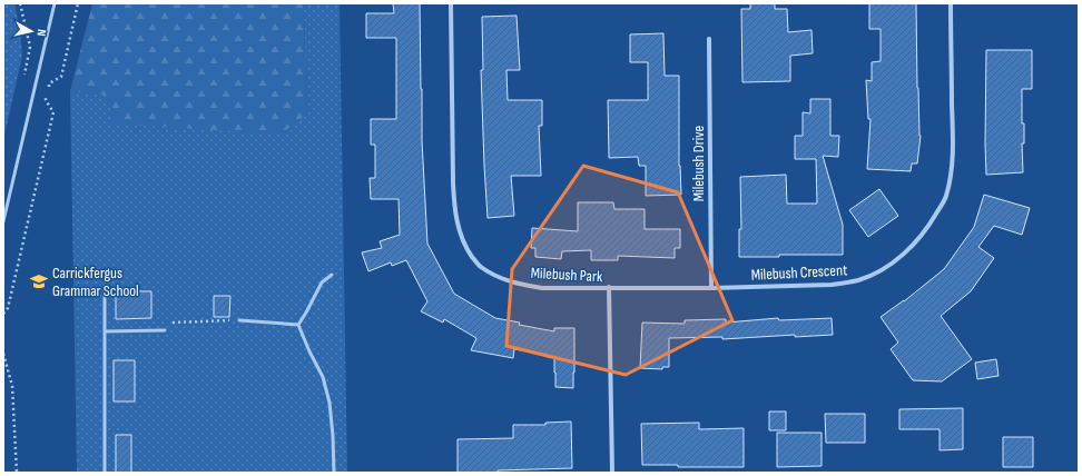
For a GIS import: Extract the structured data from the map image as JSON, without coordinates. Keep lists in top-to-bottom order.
{
  "streets": {
    "street": ["Milebush Drive", "Milebush Crescent", "Milebush Park"]
  },
  "crossings": [
    ["Milebush Drive", "Milebush Crescent"],
    ["Milebush Crescent", "Milebush Park"]
  ],
  "places": {
    "school or university": ["Carrickfergus Grammar School"]
  },
  "north": "right"
}
